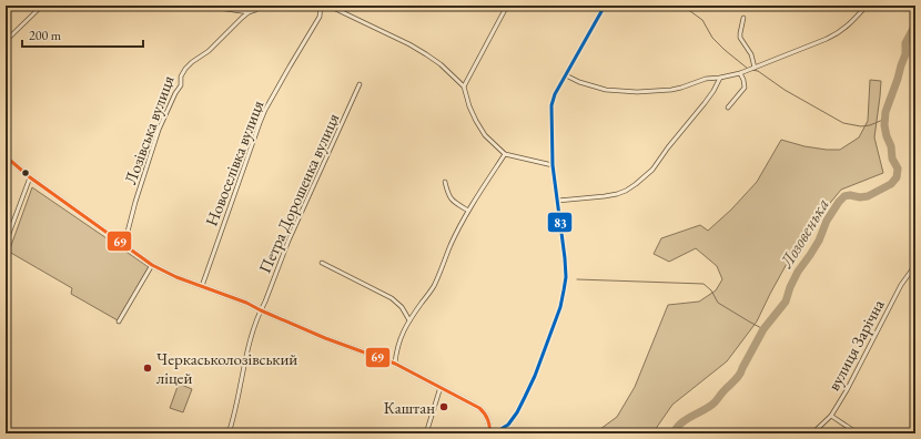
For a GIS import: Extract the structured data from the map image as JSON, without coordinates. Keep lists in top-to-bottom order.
{
  "streets": {
    "street": [
      "Лозівська вулиця",
      "Новоселівка вулиця",
      "Петра Дорошенка вулиця",
      "вулиця Зарічна"
    ]
  },
  "water": ["Лозовенька"],
  "places": ["Черкаськолозівський ліцей", "Каштан"],
  "lines": ["transit line 83", "transit line 69"],
  "scale_bar": "200 m"
}
